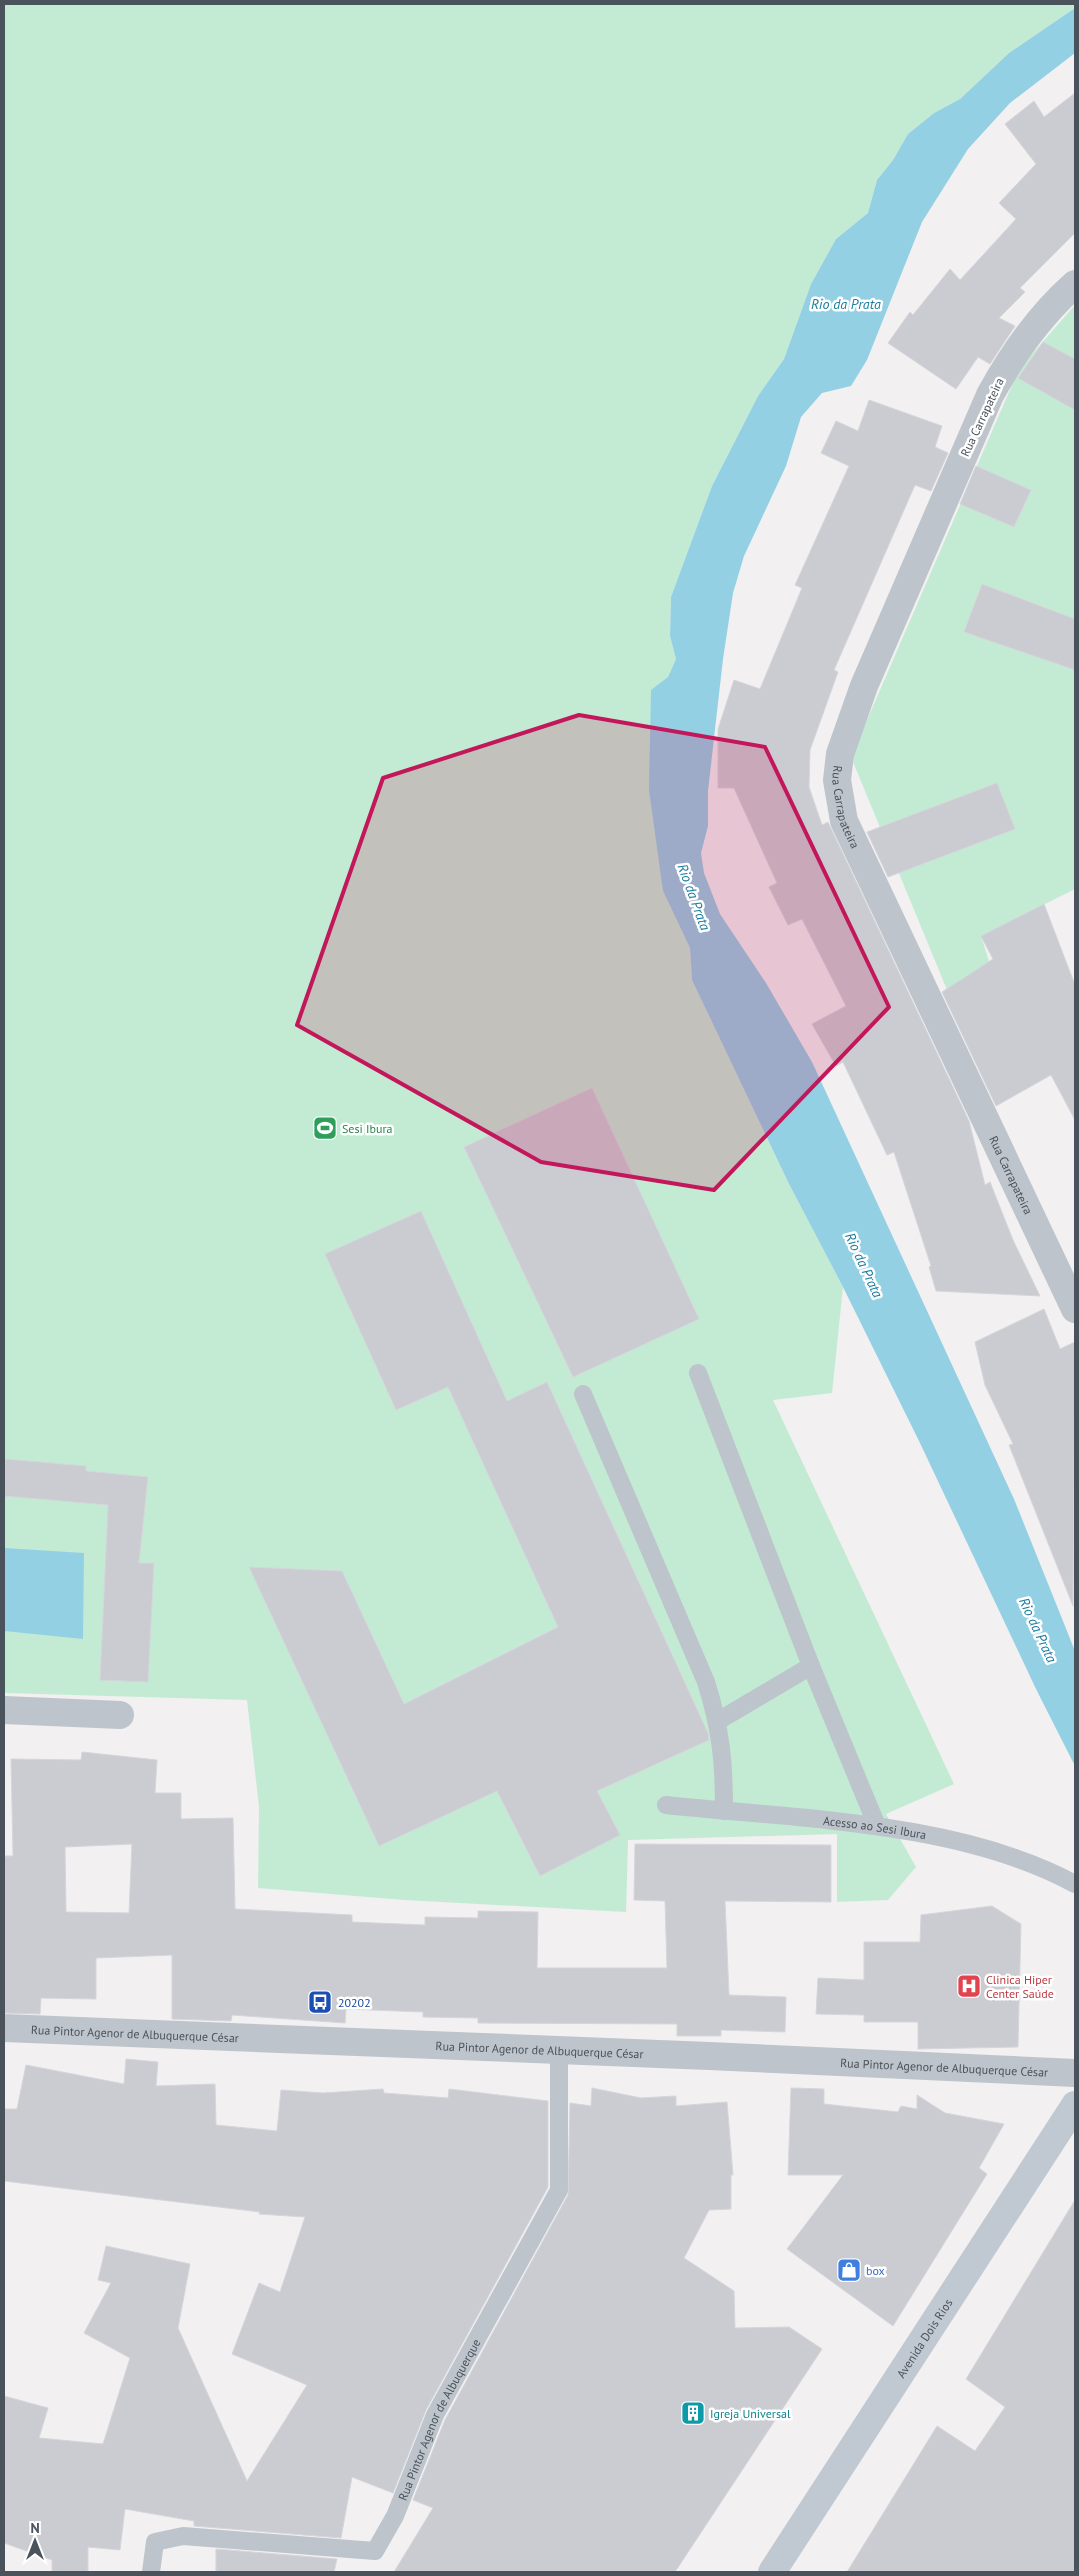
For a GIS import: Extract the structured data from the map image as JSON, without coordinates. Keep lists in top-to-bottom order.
{
  "streets": {
    "main road": ["Avenida Dois Rios"],
    "street": ["Rua Carrapateira", "Rua Pintor Agenor de Albuquerque César"],
    "lane": ["Acesso ao Sesi Ibura", "Rua Pintor Agenor de Albuquerque"]
  },
  "crossings": [
    ["Rua Pintor Agenor de Albuquerque César", "Rua Pintor Agenor de Albuquerque"]
  ],
  "water": ["Rio da Prata"],
  "places": {
    "sports": ["Sesi Ibura"],
    "hospital": ["Clinica Hiper Center Saúde"],
    "bus stop": ["20202"],
    "shop": ["box"],
    "building": ["Igreja Universal"]
  },
  "north": "top"
}
